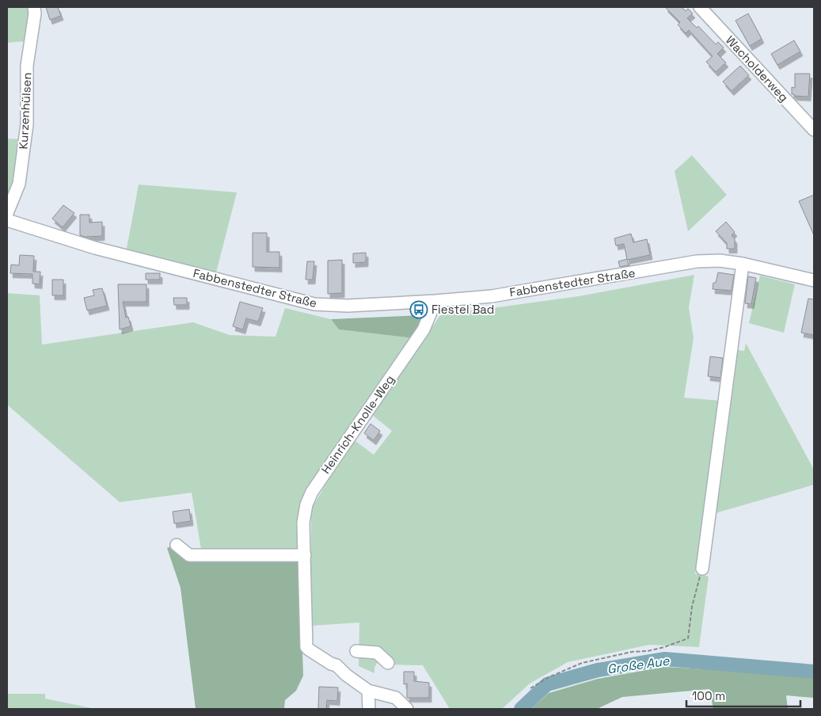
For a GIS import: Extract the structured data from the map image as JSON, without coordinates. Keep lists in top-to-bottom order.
{
  "streets": {
    "street": [
      "Wacholderweg",
      "Kurzenhülsen",
      "Fabbenstedter Straße",
      "Heinrich-Knolle-Weg"
    ]
  },
  "crossings": [
    ["Fabbenstedter Straße", "Heinrich-Knolle-Weg"]
  ],
  "water": ["Große Aue"],
  "places": {
    "bus stop": ["Fiestel Bad"]
  },
  "scale_bar": "100 m"
}
